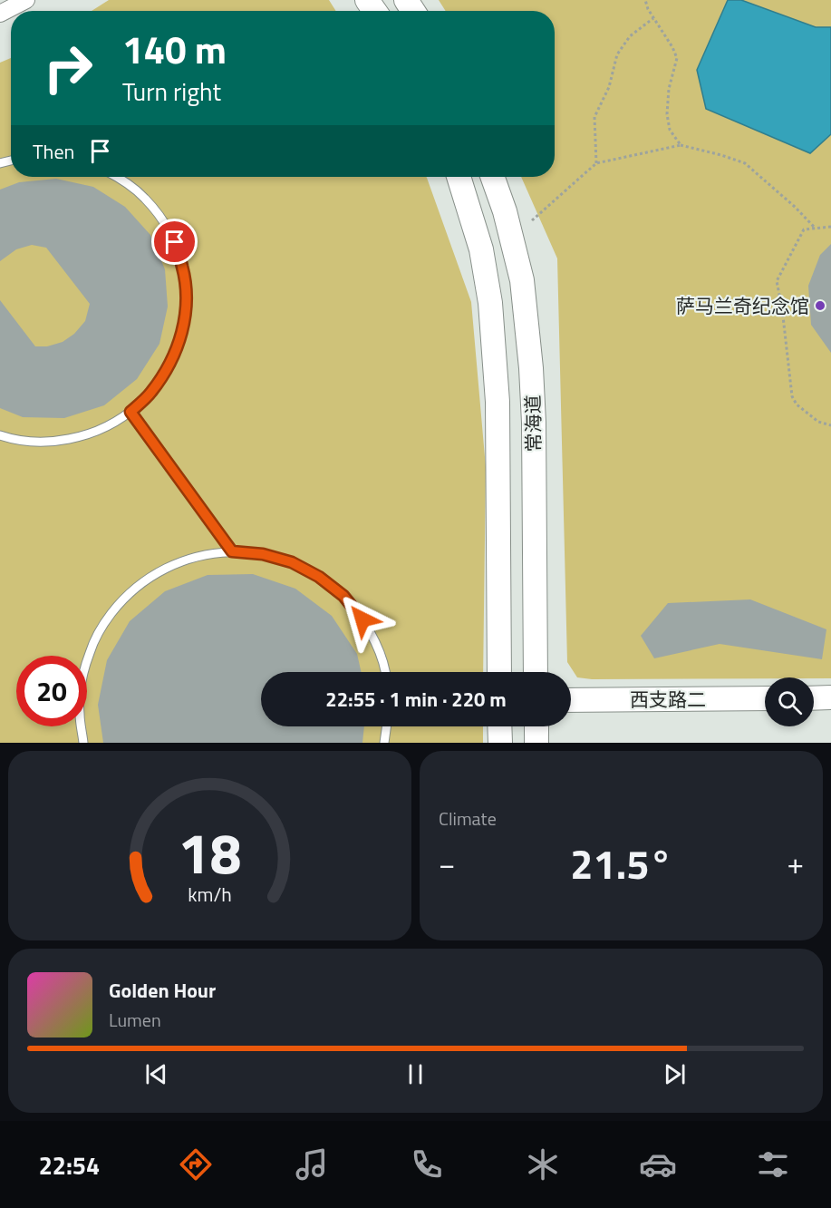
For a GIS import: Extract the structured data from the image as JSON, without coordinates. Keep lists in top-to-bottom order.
{
  "streets": {
    "main road": ["常海道", "西支路二"]
  },
  "places": ["萨马兰奇纪念馆"],
  "page": {
    "turn": ["140 m", "Turn right"],
    "then": "Then",
    "limit": "20",
    "trip": "22:55 · 1 min · 220 m",
    "tile": "Climate",
    "heat": ["−", "21.5°", "+"],
    "song": ["Golden Hour", "Lumen"],
    "tabs": "22:54",
    "gauge": ["18", "km/h"]
  }
}
